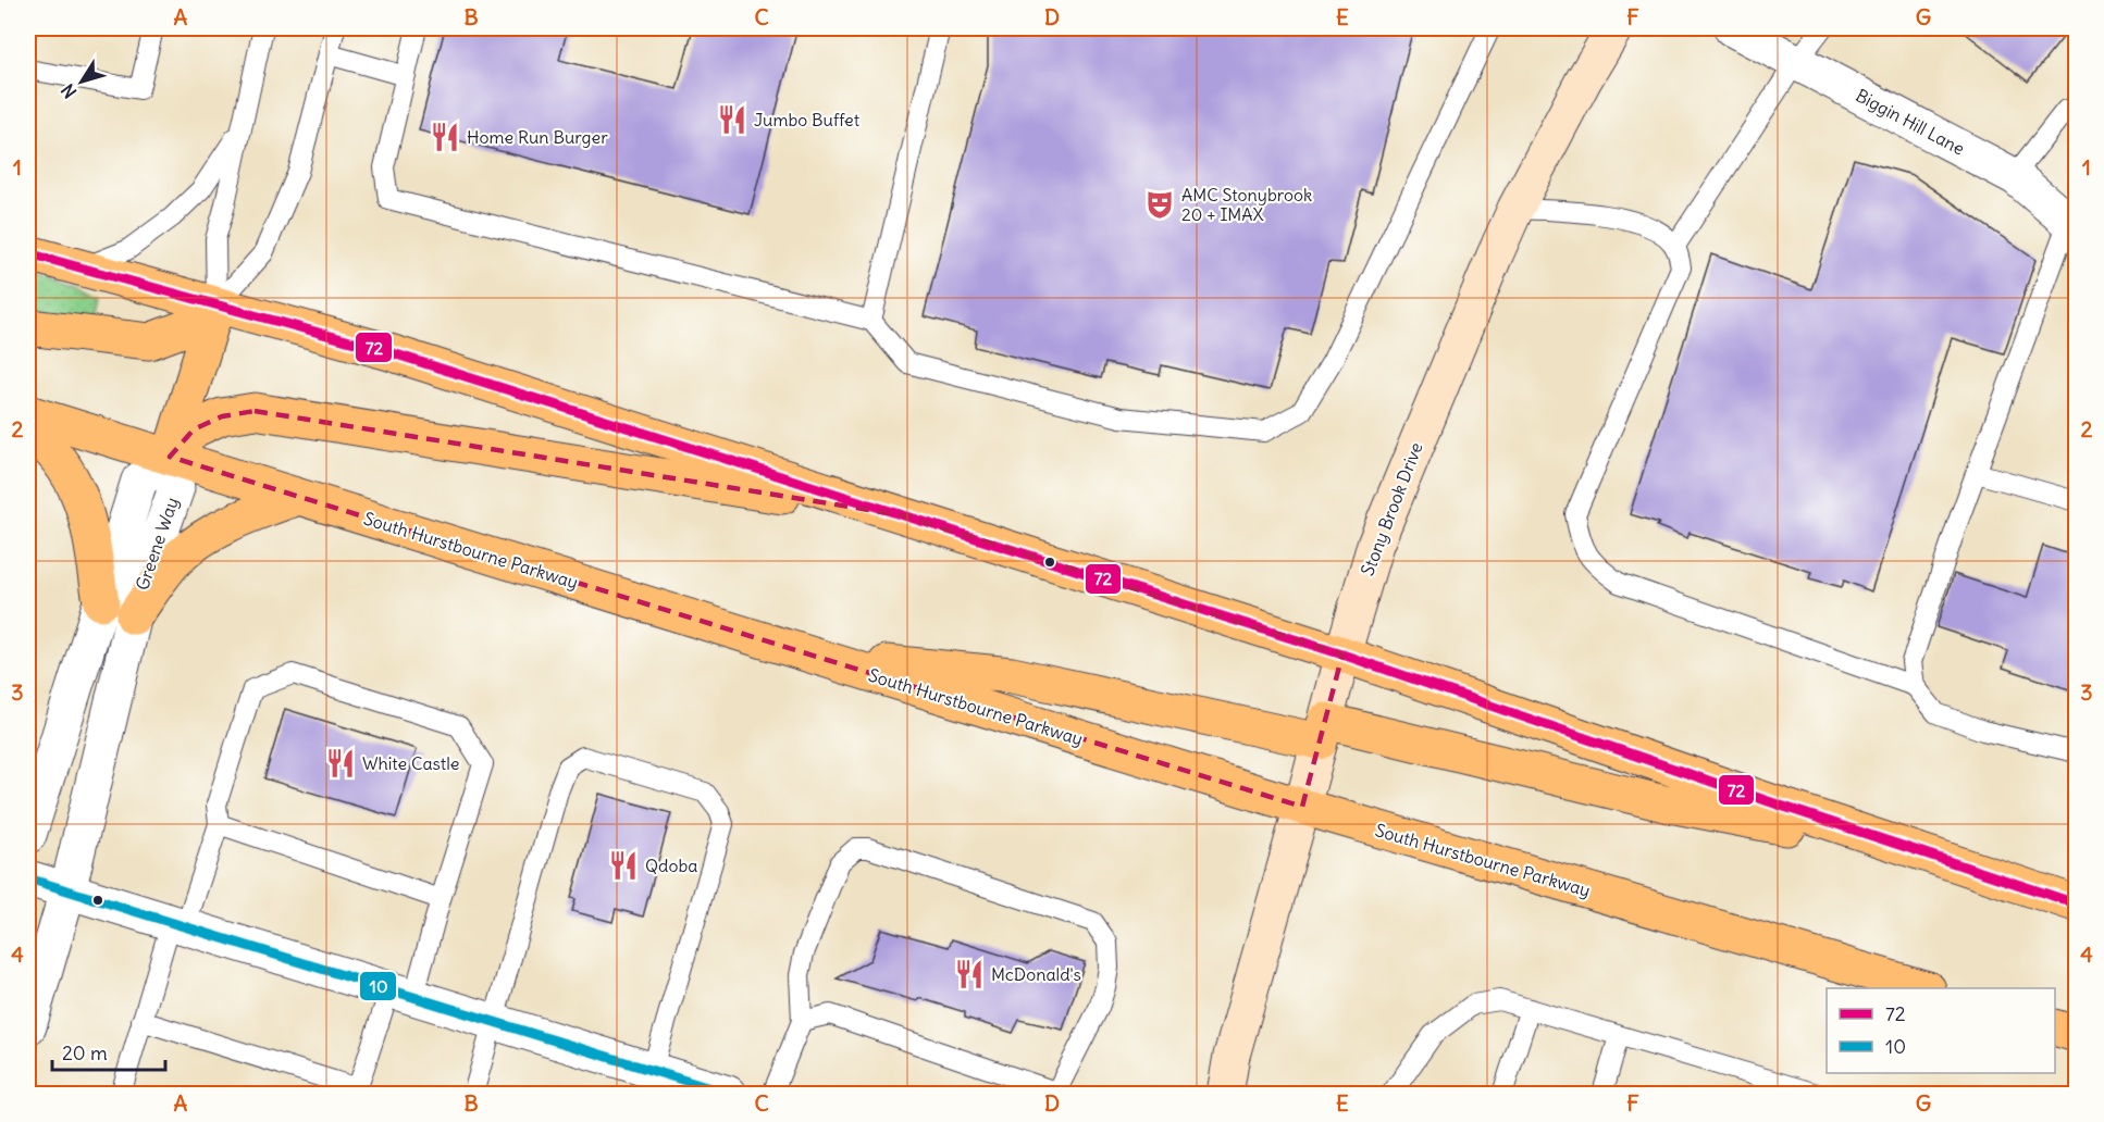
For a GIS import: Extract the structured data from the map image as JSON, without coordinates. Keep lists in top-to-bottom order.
{
  "streets": {
    "main road": ["South Hurstbourne Parkway"],
    "street": ["Biggin Hill Lane", "Stony Brook Drive", "Greene Way"]
  },
  "crossings": [
    ["Stony Brook Drive", "South Hurstbourne Parkway"],
    ["Greene Way", "South Hurstbourne Parkway"]
  ],
  "places": {
    "restaurant": [
      "Jumbo Buffet",
      "Home Run Burger",
      "White Castle",
      "Qdoba",
      "McDonald's"
    ],
    "theatre": ["AMC Stonybrook 20 + IMAX"]
  },
  "lines": ["transit line 72", "transit line 10"],
  "legend": ["72", "10"],
  "scale_bar": "20 m",
  "north": "bottom left",
  "grid": {
    "columns": [
      "A",
      "B",
      "C",
      "D",
      "E",
      "F",
      "G"
    ],
    "rows": [
      "1",
      "2",
      "3",
      "4"
    ]
  }
}
